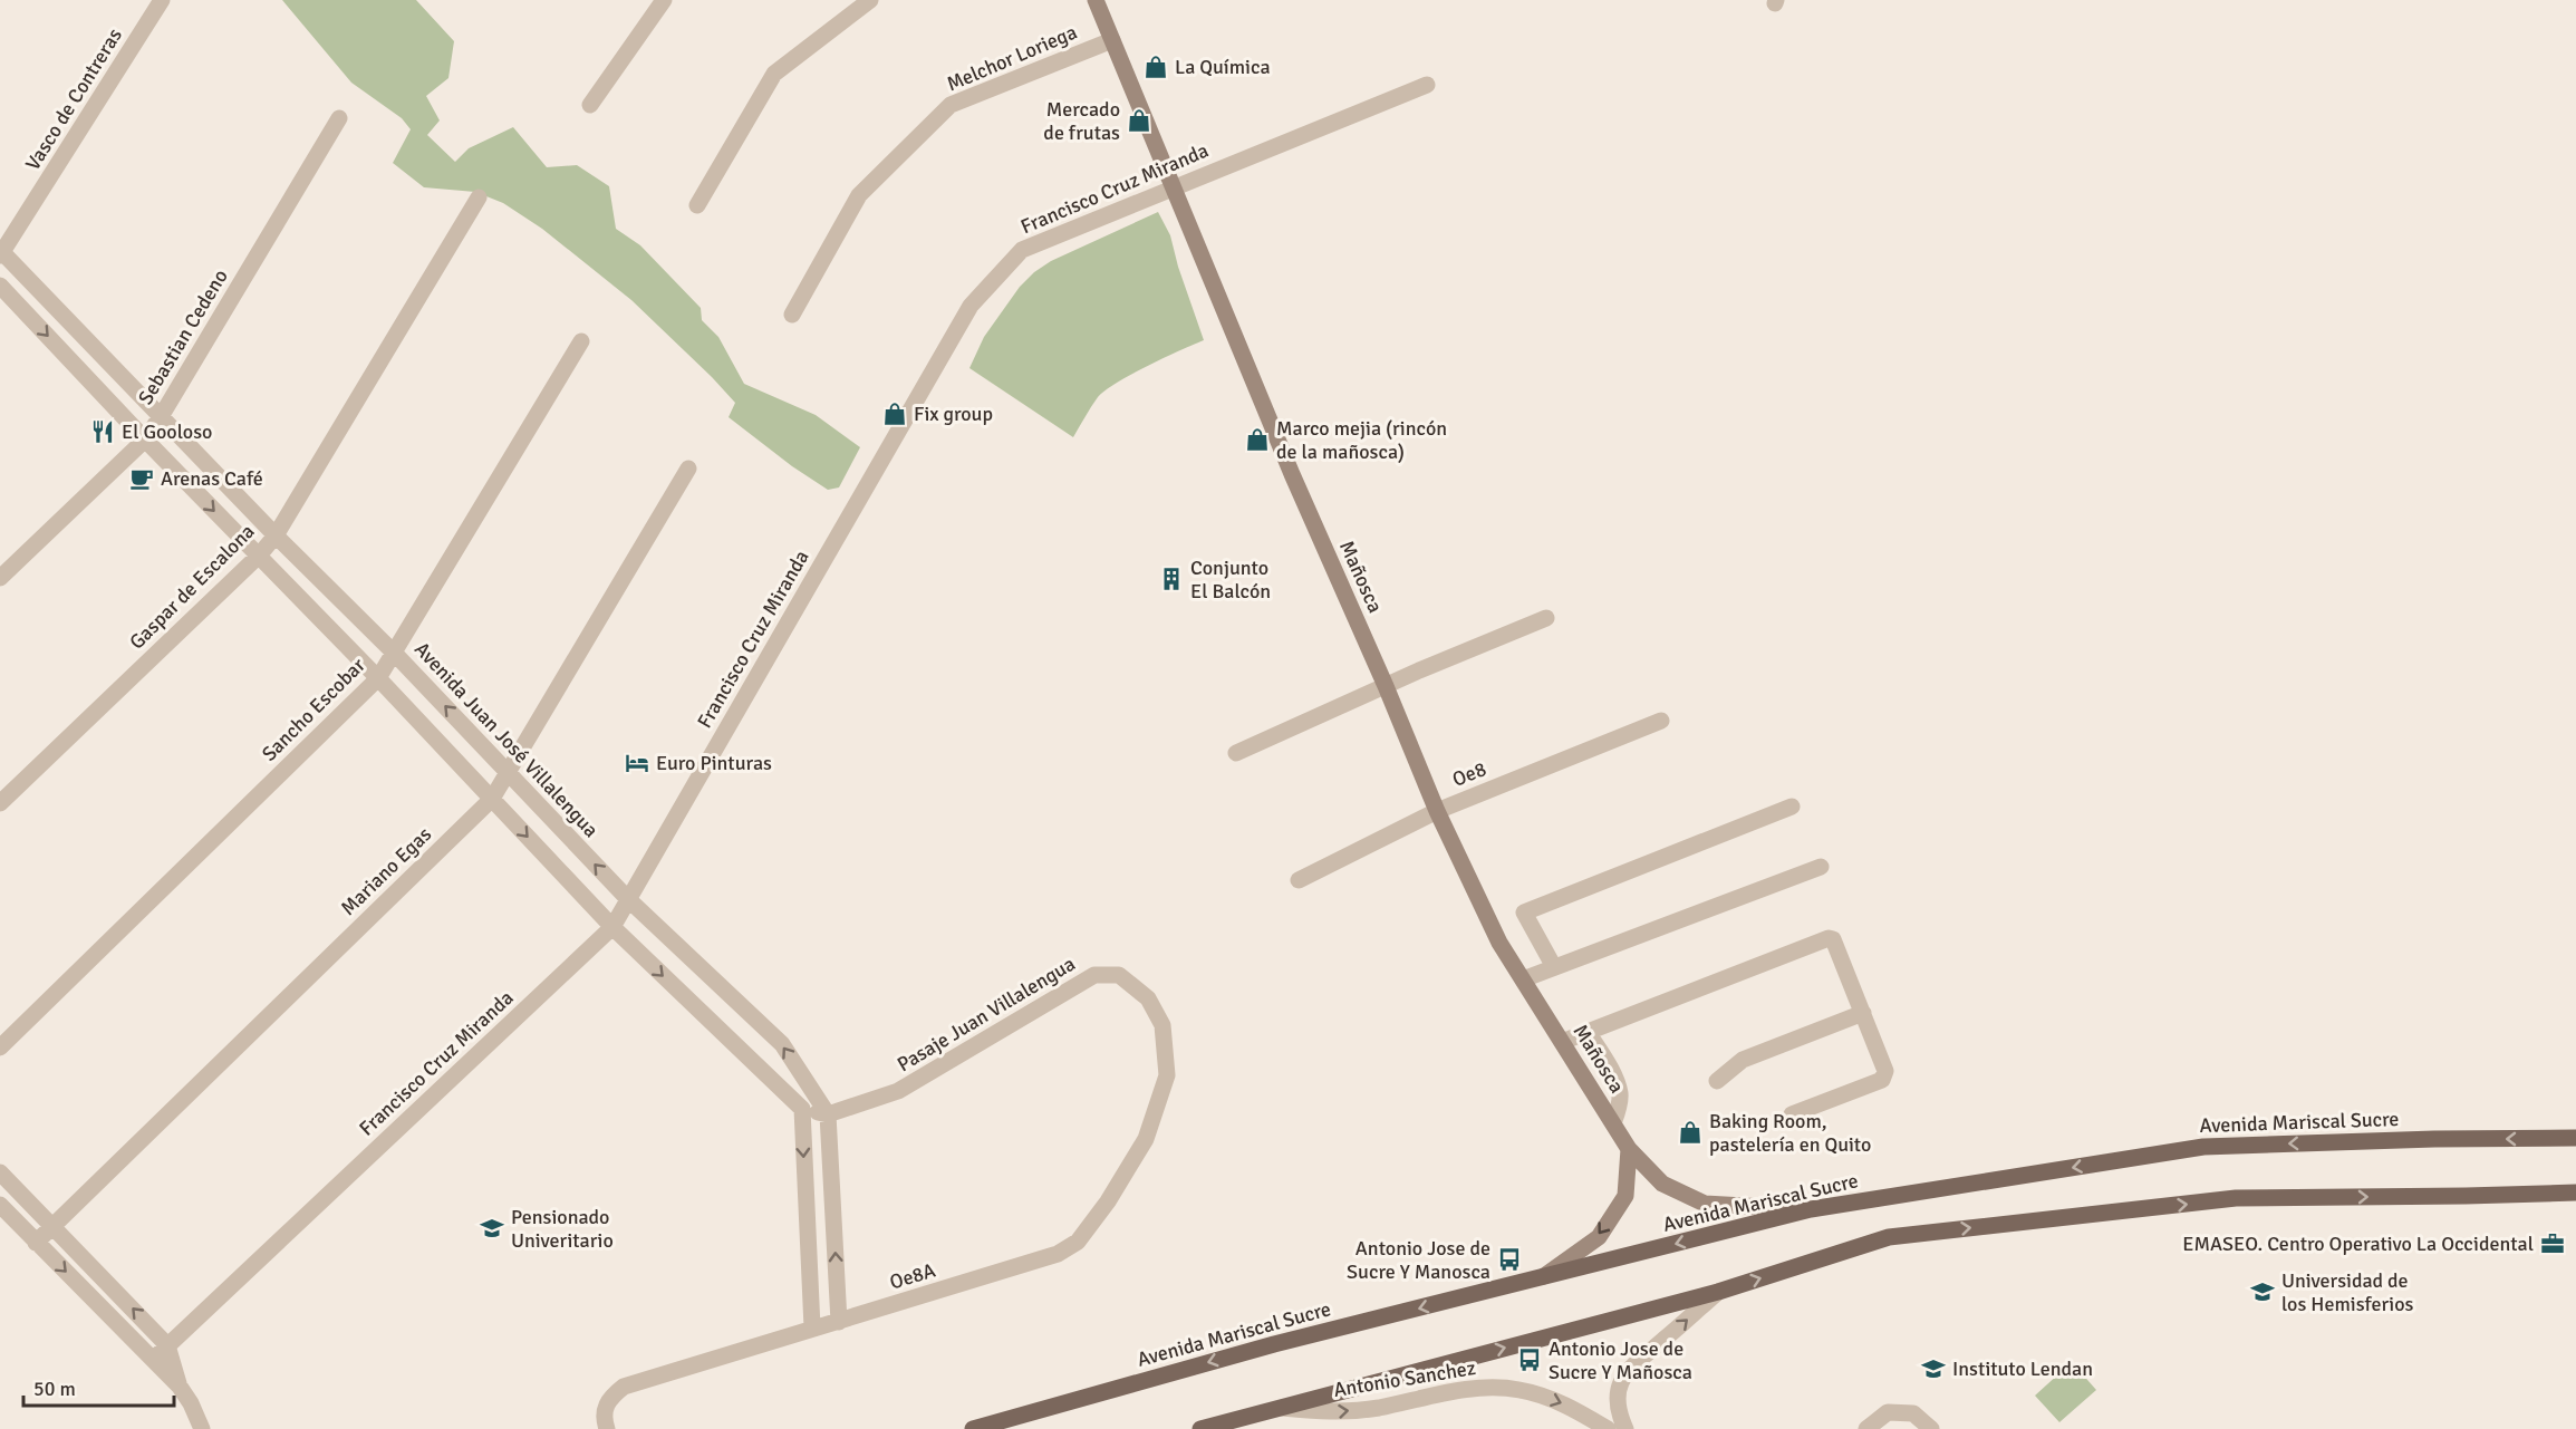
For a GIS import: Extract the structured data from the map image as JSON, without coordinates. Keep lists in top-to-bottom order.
{
  "streets": {
    "main road": ["Avenida Mariscal Sucre"],
    "street": [
      "Melchor Loriega",
      "Vasco de Contreras",
      "Francisco Cruz Miranda",
      "Sebastian Cedeno",
      "Mañosca",
      "Gaspar de Escalona",
      "Sancho Escobar",
      "Avenida Juan José Villalengua",
      "Oe8",
      "Mariano Egas",
      "Pasaje Juan Villalengua",
      "Oe8A",
      "Antonio Sanchez"
    ]
  },
  "crossings": [
    ["Melchor Loriega", "Mañosca"],
    ["Vasco de Contreras", "Avenida Juan José Villalengua"],
    ["Francisco Cruz Miranda", "Mañosca"],
    ["Francisco Cruz Miranda", "Avenida Juan José Villalengua"],
    ["Sebastian Cedeno", "Avenida Juan José Villalengua"],
    ["Mañosca", "Oe8"],
    ["Mañosca", "Avenida Mariscal Sucre"],
    ["Gaspar de Escalona", "Avenida Juan José Villalengua"],
    ["Sancho Escobar", "Avenida Juan José Villalengua"],
    ["Avenida Juan José Villalengua", "Mariano Egas"],
    ["Avenida Juan José Villalengua", "Pasaje Juan Villalengua"],
    ["Pasaje Juan Villalengua", "Oe8A"]
  ],
  "one_way": ["Antonio Sanchez"],
  "places": {
    "shop": [
      "La Química",
      "Mercado de frutas",
      "Fix group",
      "Marco mejia (rincón de la mañosca)",
      "Baking Room, pastelería en Quito"
    ],
    "restaurant": ["El Gooloso"],
    "cafe": ["Arenas Café"],
    "building": ["Conjunto El Balcón"],
    "hotel": ["Euro Pinturas"],
    "school or university": ["Pensionado Univeritario", "Universidad de los Hemisferios", "Instituto Lendan"],
    "office": ["EMASEO. Centro Operativo La Occidental"],
    "bus stop": ["Antonio Jose de Sucre Y Manosca", "Antonio Jose de Sucre Y Mañosca"]
  },
  "scale_bar": "50 m"
}
